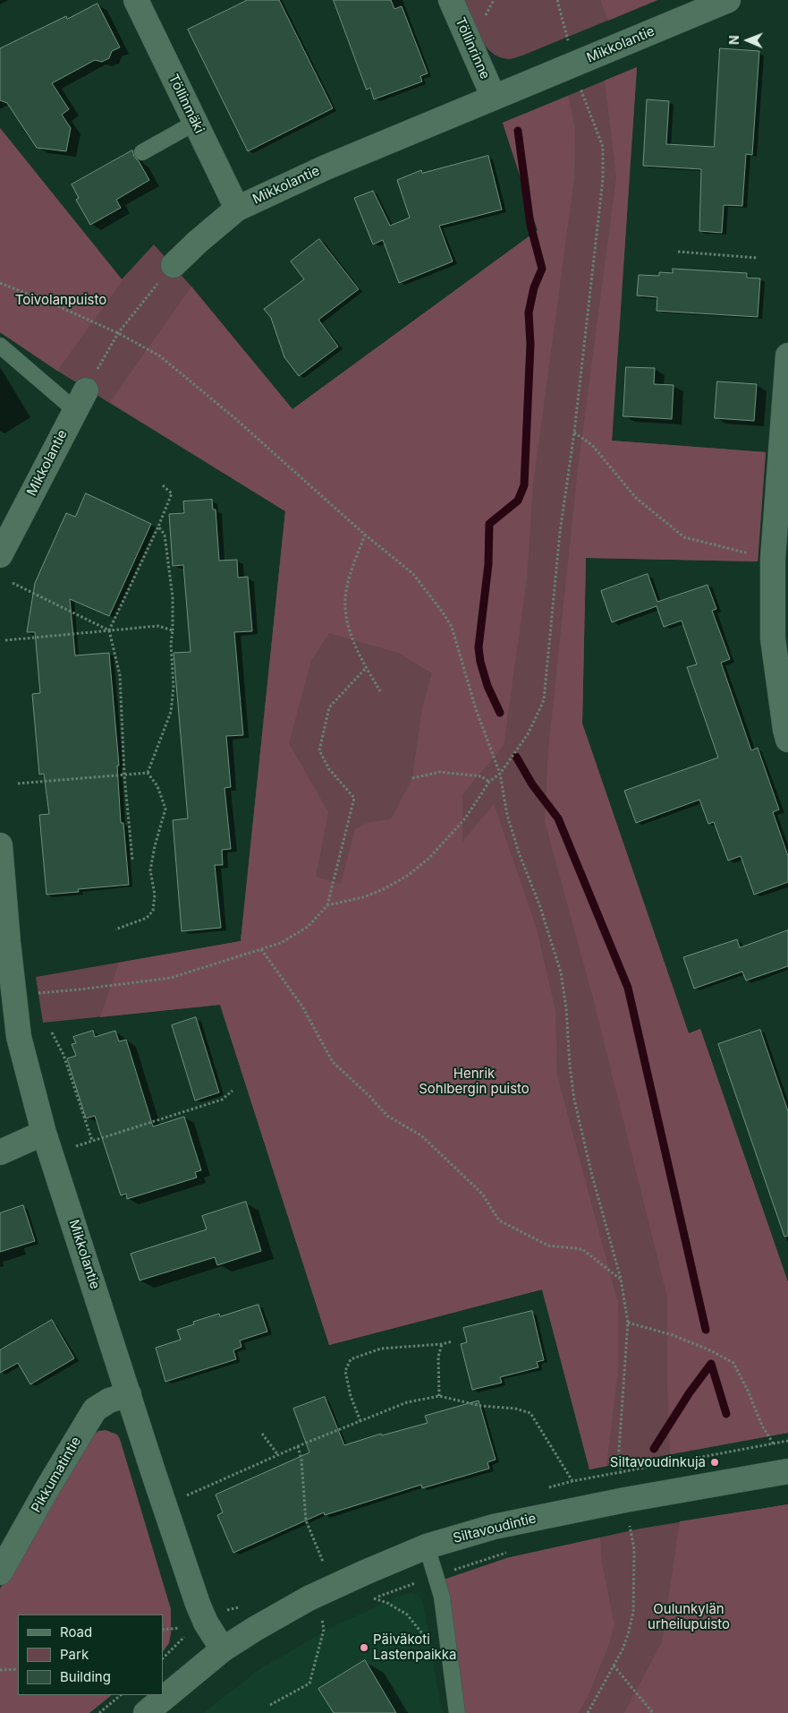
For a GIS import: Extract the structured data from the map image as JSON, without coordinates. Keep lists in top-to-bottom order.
{
  "streets": {
    "street": [
      "Mikkolantie",
      "Töllinrinne",
      "Töllinmäki",
      "Pikkumatintie",
      "Siltavoudintie"
    ]
  },
  "crossings": [
    ["Mikkolantie", "Töllinrinne"],
    ["Mikkolantie", "Töllinmäki"],
    ["Mikkolantie", "Pikkumatintie"],
    ["Mikkolantie", "Siltavoudintie"]
  ],
  "parks": ["Toivolanpuisto", "Henrik Sohlbergin puisto", "Oulunkylän urheilupuisto"],
  "places": ["Siltavoudinkuja", "Päiväkoti Lastenpaikka"],
  "legend": ["Road", "Park", "Building"],
  "north": "left"
}
